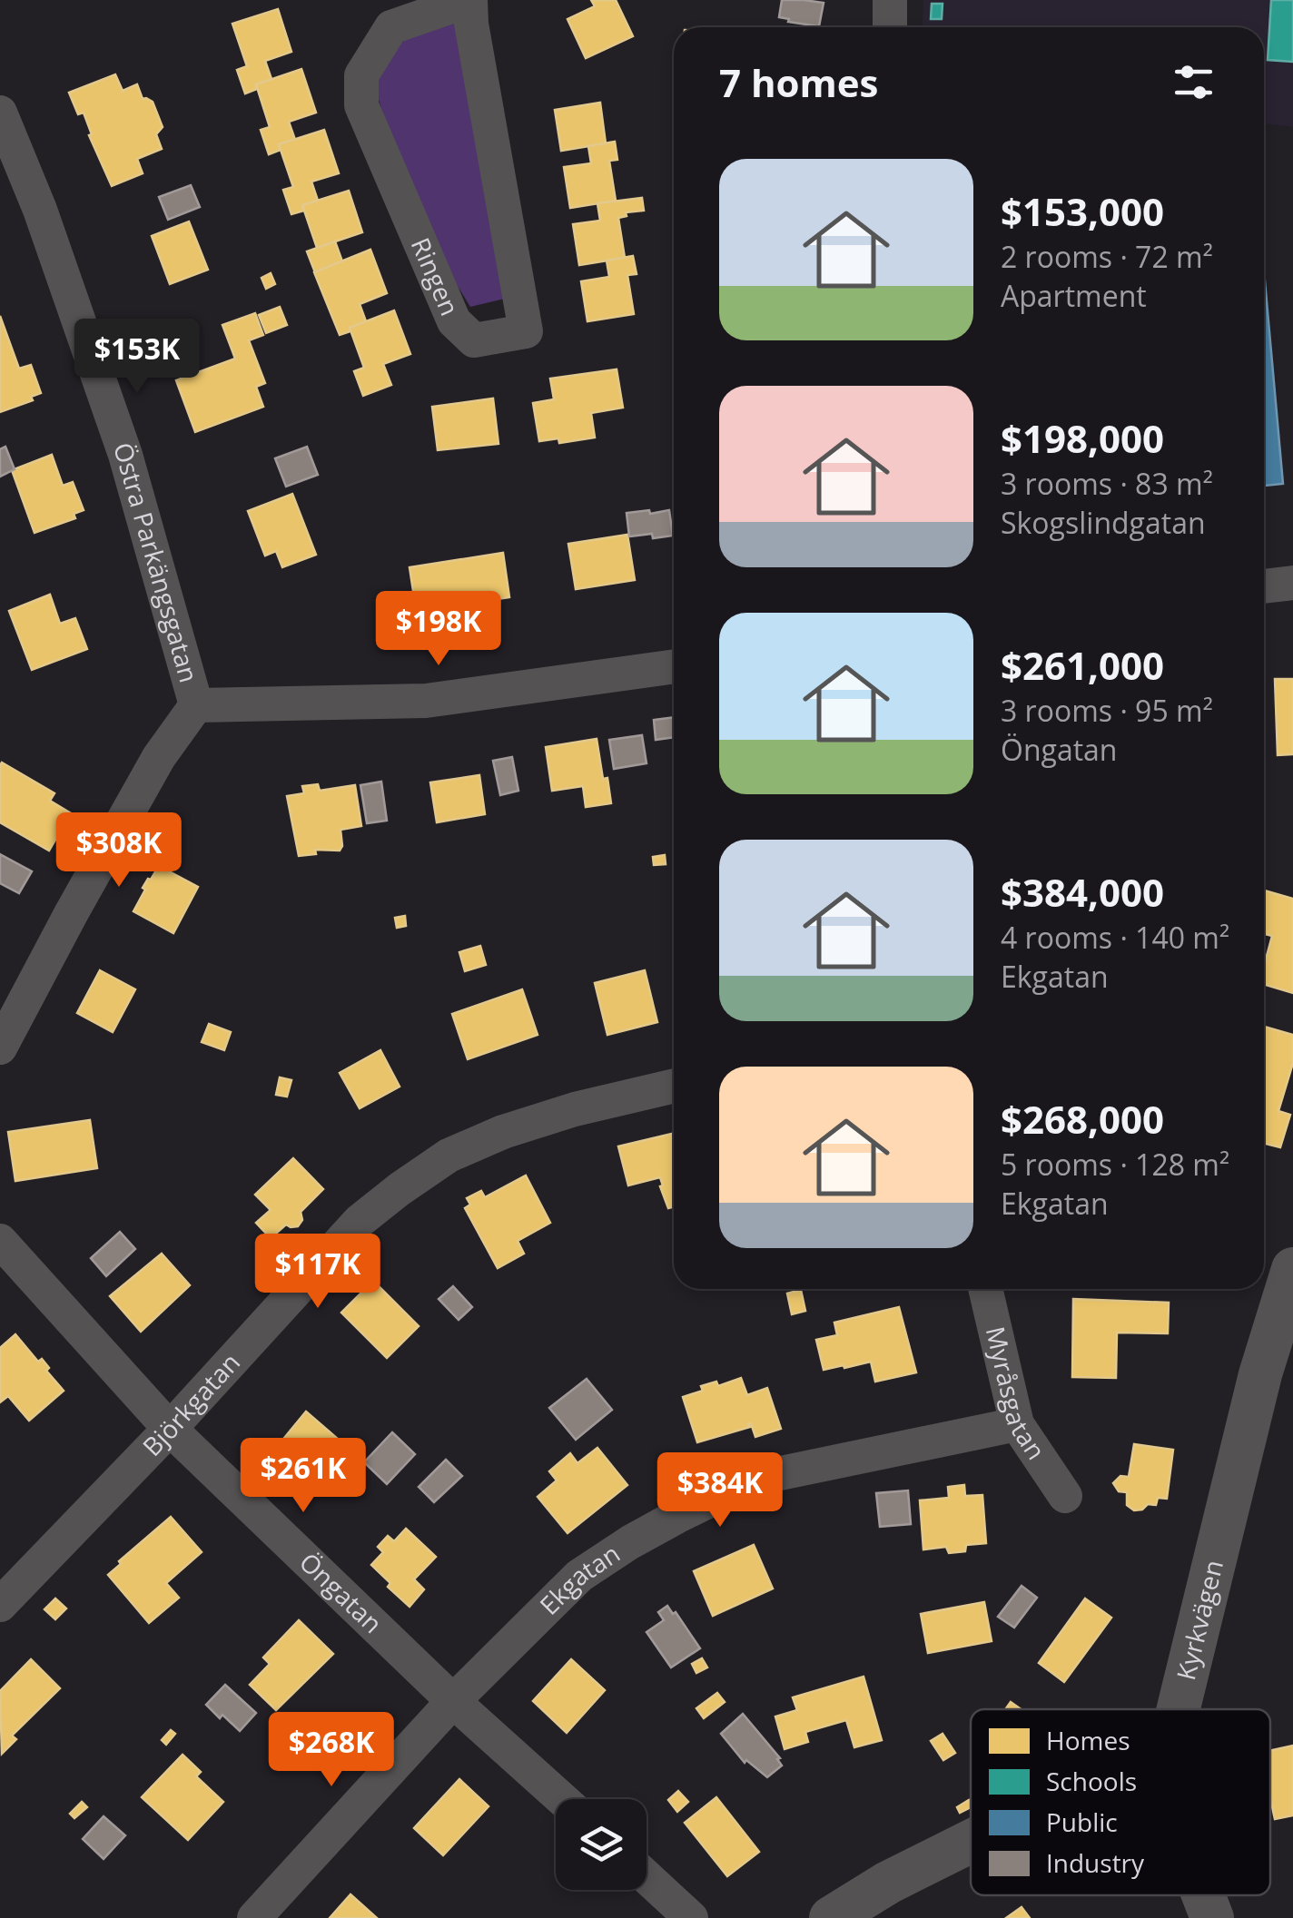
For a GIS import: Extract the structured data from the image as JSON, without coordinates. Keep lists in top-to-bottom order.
{
  "streets": {
    "street": [
      "Ringen",
      "Östra Parkängsgatan",
      "Myråsgatan",
      "Björkgatan",
      "Ekgatan",
      "Öngatan",
      "Kyrkvägen"
    ]
  },
  "crossings": [
    ["Myråsgatan", "Ekgatan"],
    ["Björkgatan", "Öngatan"],
    ["Ekgatan", "Öngatan"]
  ],
  "legend": [
    "Homes",
    "Schools",
    "Public",
    "Industry"
  ],
  "page": {
    "heading": "7 homes",
    "list": [
      {
        "name": "$153,000",
        "note": "2 rooms · 72 m² · Apartment"
      },
      {
        "name": "$198,000",
        "note": "3 rooms · 83 m² · Skogslindgatan"
      },
      {
        "name": "$261,000",
        "note": "3 rooms · 95 m² · Öngatan"
      },
      {
        "name": "$384,000",
        "note": "4 rooms · 140 m² · Ekgatan"
      },
      {
        "name": "$268,000",
        "note": "5 rooms · 128 m² · Ekgatan"
      }
    ],
    "price": [
      "$153K",
      "$198K",
      "$308K",
      "$117K",
      "$261K",
      "$384K",
      "$268K"
    ]
  }
}
